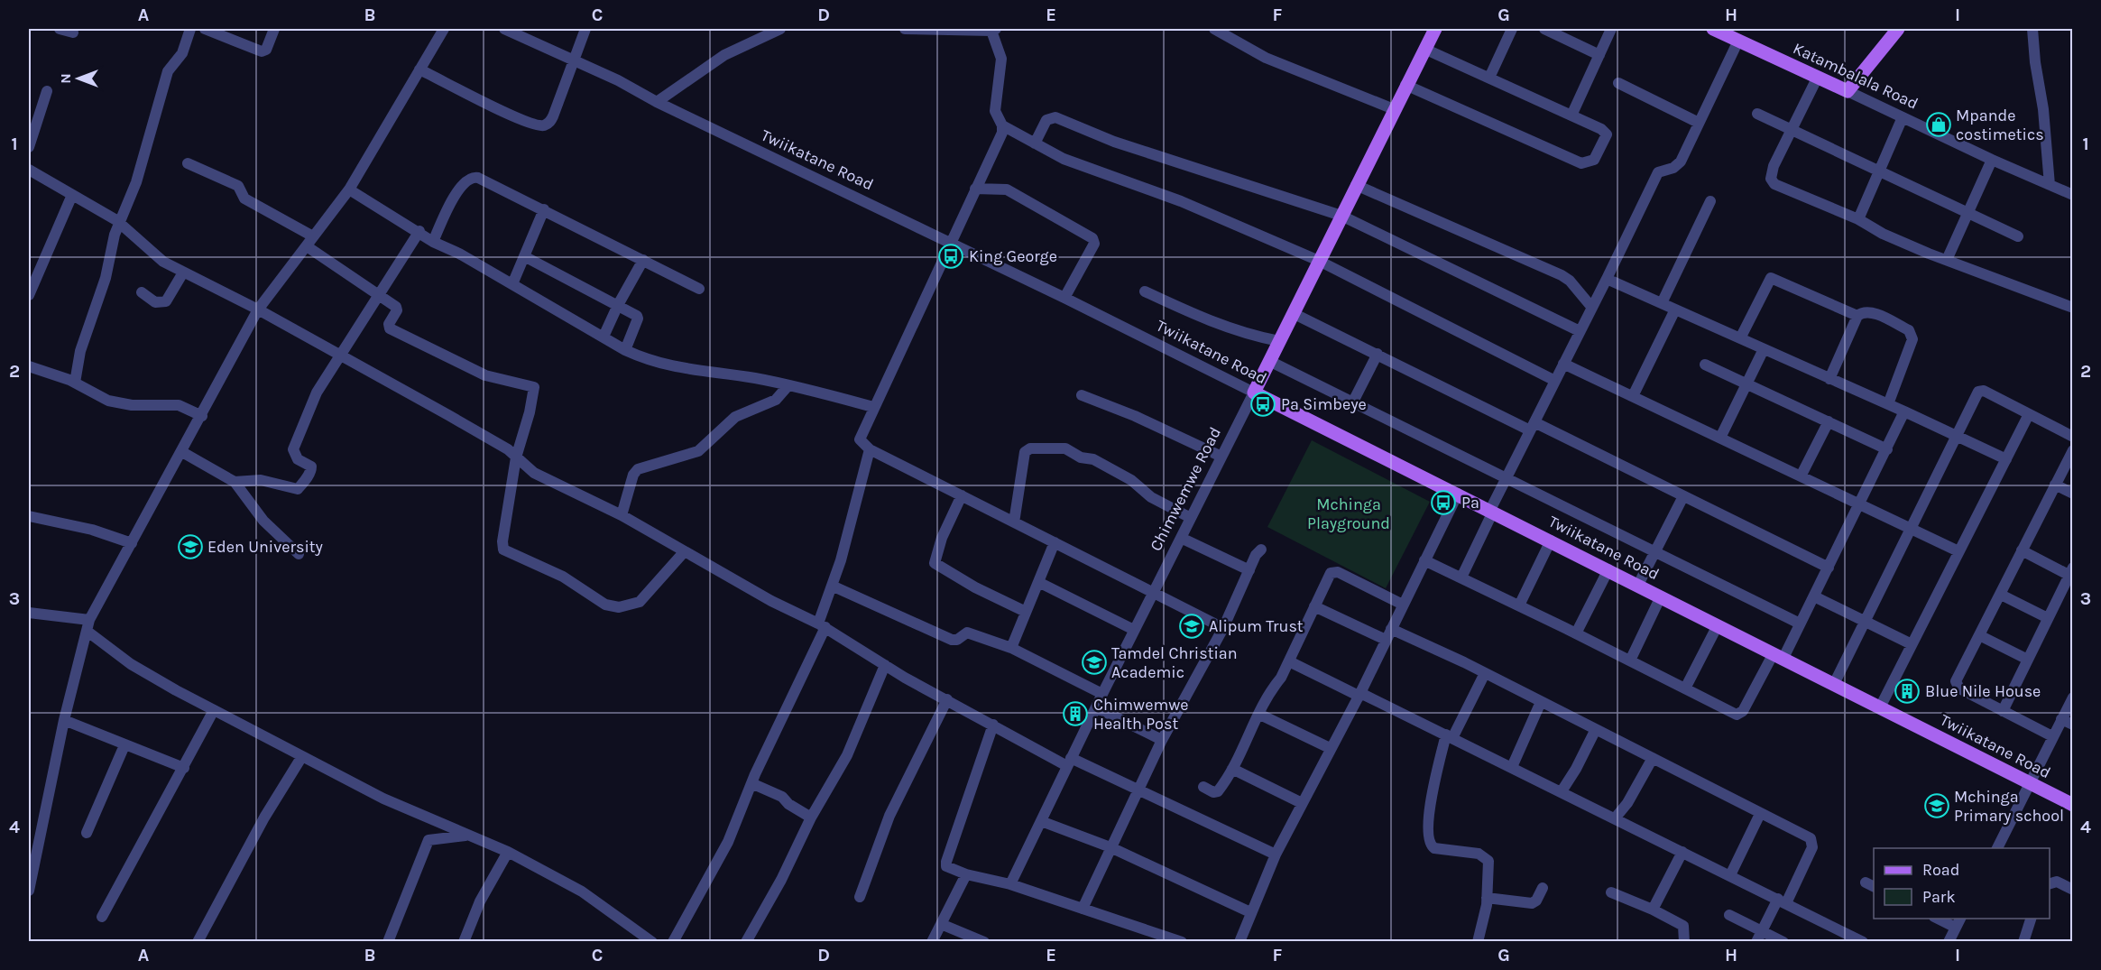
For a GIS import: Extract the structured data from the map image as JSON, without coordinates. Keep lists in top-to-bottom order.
{
  "streets": {
    "main road": ["Katambalala Road", "Twiikatane Road", "Chimwemwe Road"]
  },
  "crossings": [
    ["Twiikatane Road", "Chimwemwe Road"]
  ],
  "parks": ["Mchinga Playground"],
  "places": {
    "shop": ["Mpande costimetics"],
    "bus stop": ["King George", "Pa Simbeye", "Pa"],
    "school or university": [
      "Eden University",
      "Alipum Trust",
      "Tamdel Christian Academic",
      "Mchinga Primary school"
    ],
    "building": ["Blue Nile House", "Chimwemwe Health Post"]
  },
  "legend": ["Road", "Park"],
  "north": "left",
  "grid": {
    "columns": [
      "A",
      "B",
      "C",
      "D",
      "E",
      "F",
      "G",
      "H",
      "I"
    ],
    "rows": [
      "1",
      "2",
      "3",
      "4"
    ]
  }
}
